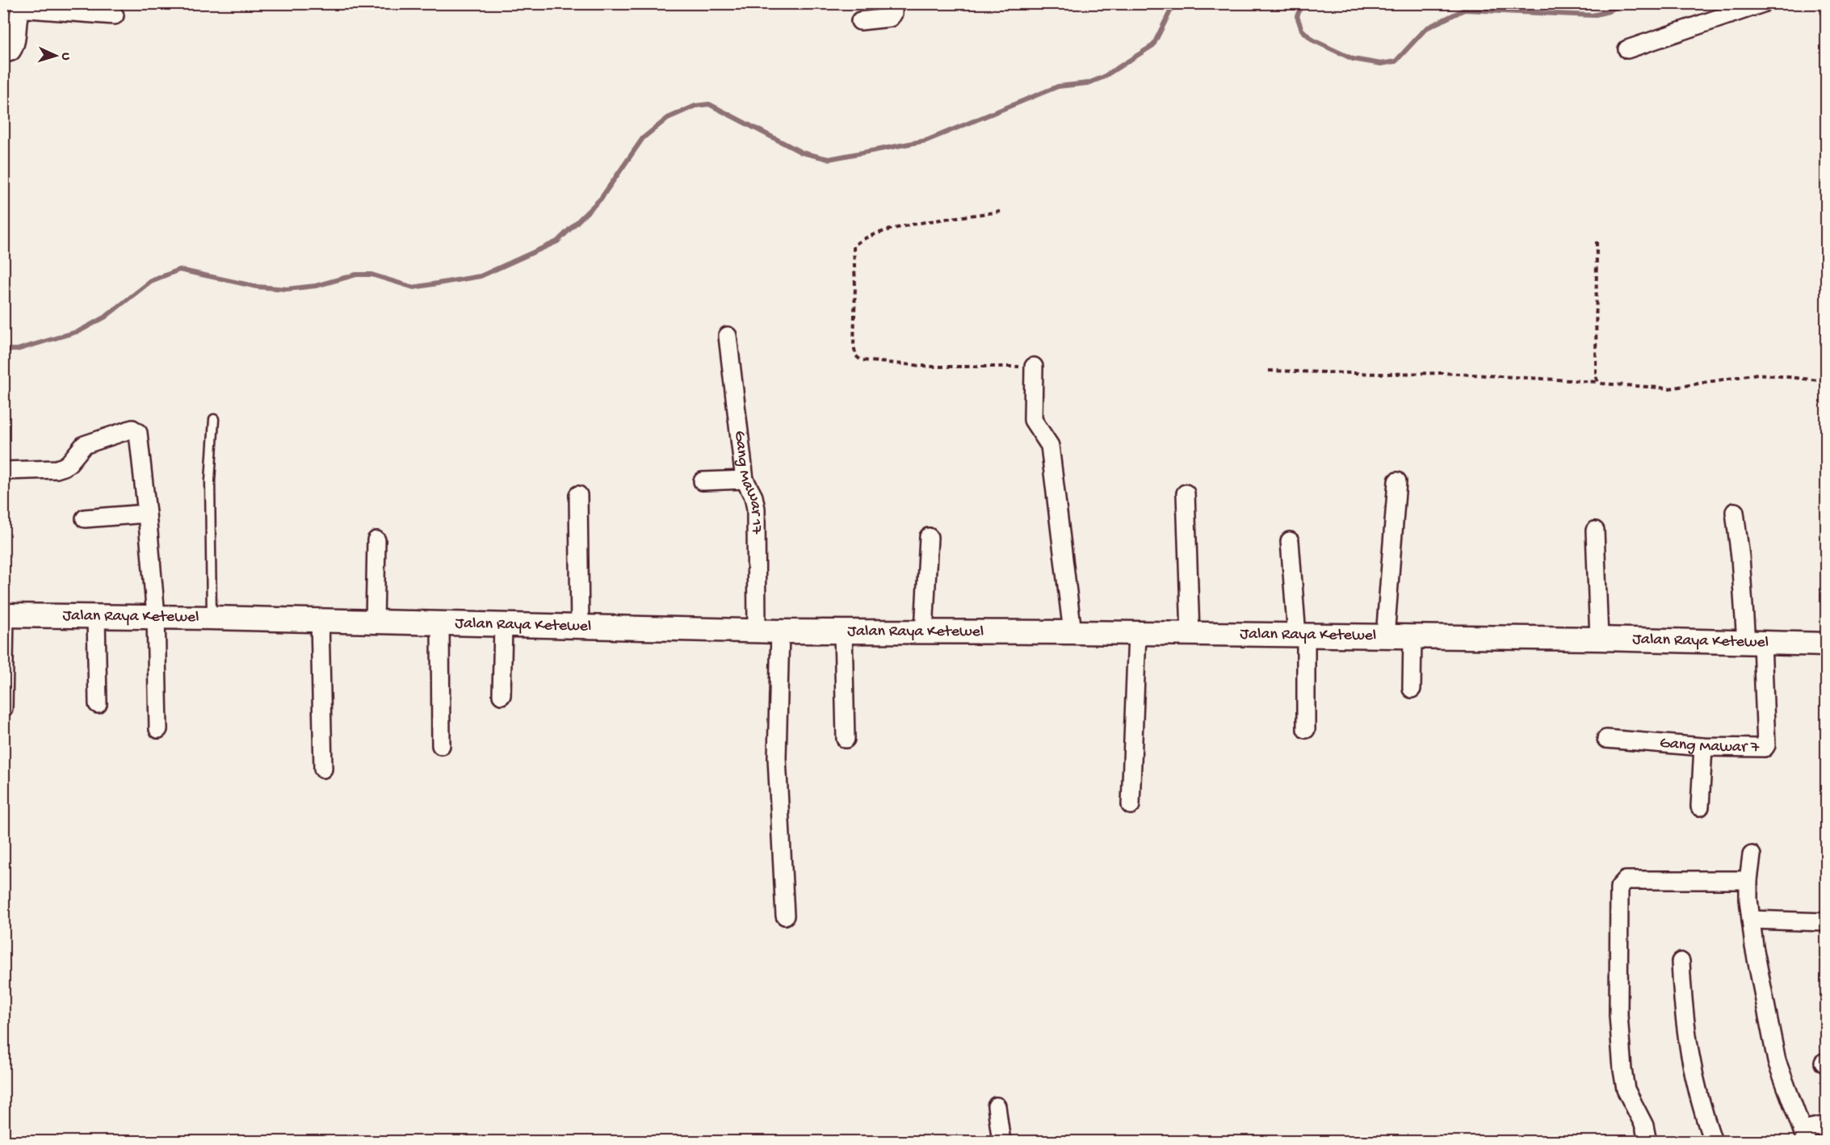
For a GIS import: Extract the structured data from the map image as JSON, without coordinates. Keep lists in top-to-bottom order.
{
  "streets": {
    "main road": ["Jalan Raya Ketewel"],
    "street": ["Gang Mawar 17", "Gang Mawar 7"]
  },
  "crossings": [
    ["Gang Mawar 17", "Jalan Raya Ketewel"],
    ["Jalan Raya Ketewel", "Gang Mawar 7"]
  ],
  "north": "right"
}
